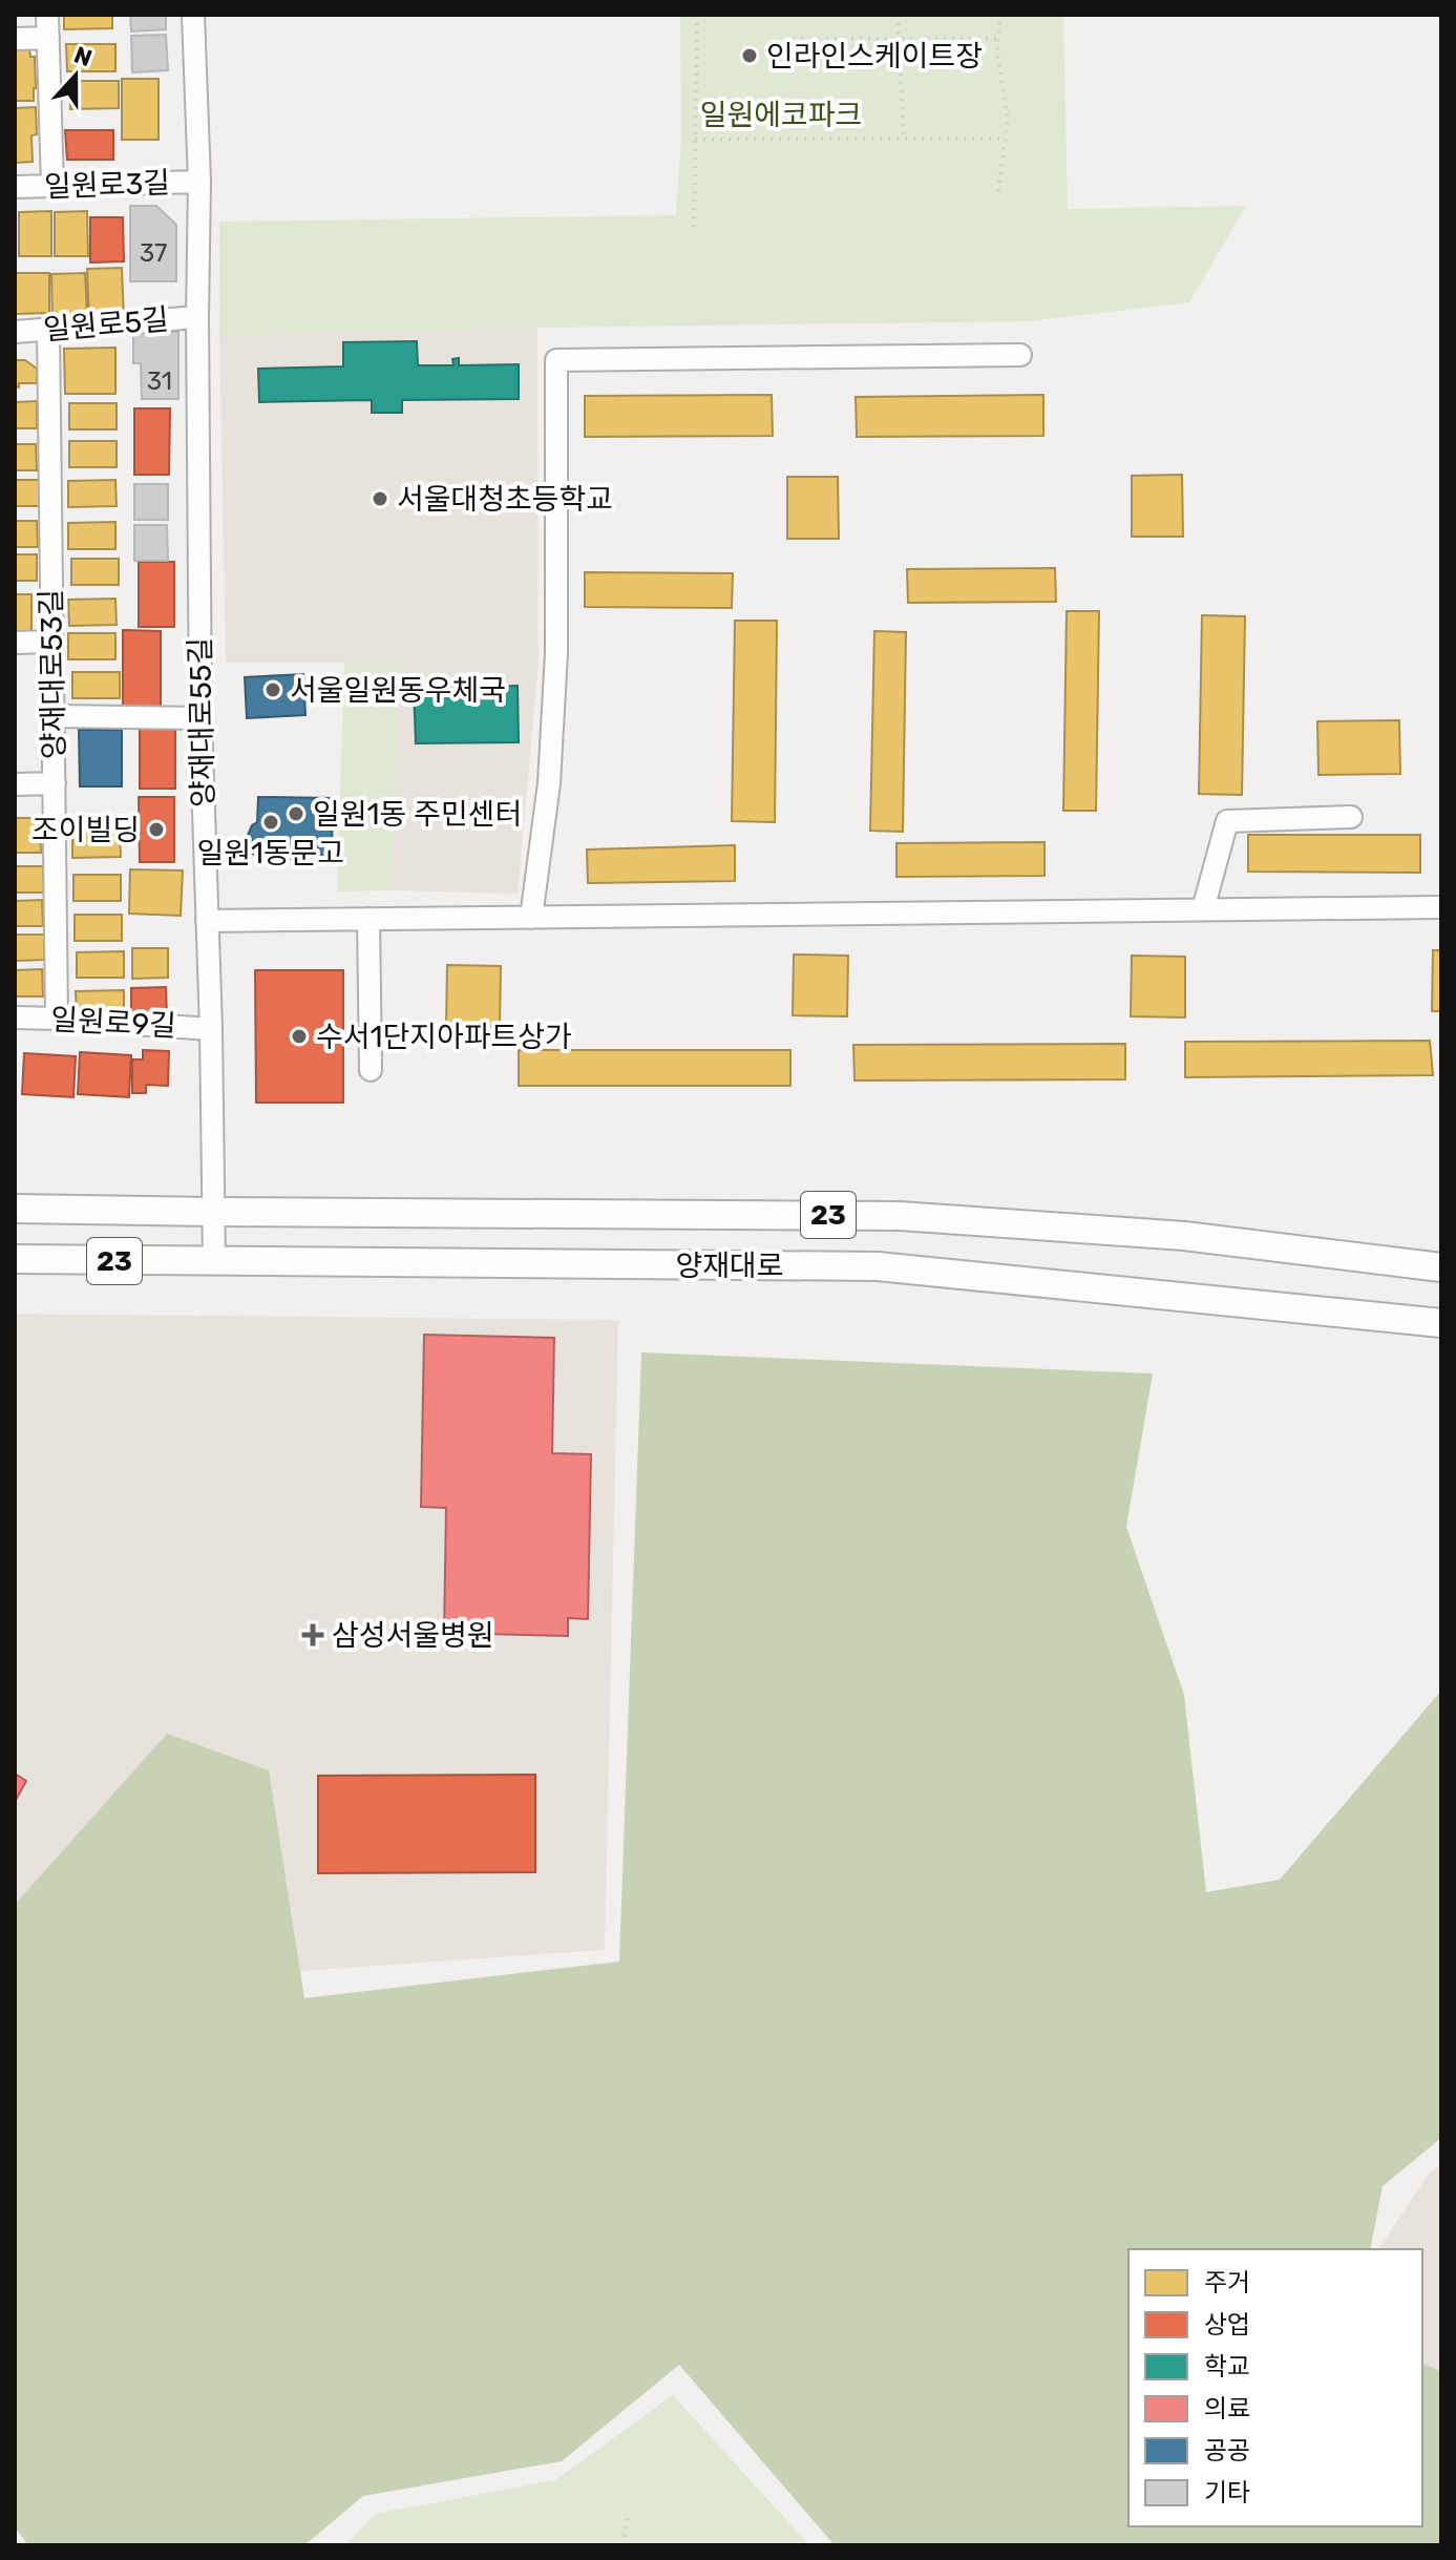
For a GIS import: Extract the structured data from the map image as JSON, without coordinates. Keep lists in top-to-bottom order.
{
  "streets": {
    "main road": ["23", "양재대로"],
    "street": [
      "일원로3길",
      "일원로5길",
      "양재대로53길",
      "양재대로55길",
      "일원로9길"
    ]
  },
  "crossings": [
    ["일원로3길", "양재대로55길"],
    ["일원로5길", "양재대로53길"],
    ["일원로5길", "양재대로55길"],
    ["양재대로53길", "일원로9길"],
    ["양재대로55길", "일원로9길"],
    ["양재대로55길", "양재대로"]
  ],
  "parks": ["일원에코파크"],
  "places": {
    "other": [
      "인라인스케이트장",
      "서울대청초등학교",
      "서울일원동우체국",
      "일원1동 주민센터",
      "일원1동문고",
      "조이빌딩",
      "수서1단지아파트상가"
    ],
    "health": ["삼성서울병원"]
  },
  "house_numbers": ["37", "31"],
  "legend": [
    "주거",
    "상업",
    "학교",
    "의료",
    "공공",
    "기타"
  ],
  "north": "top"
}
